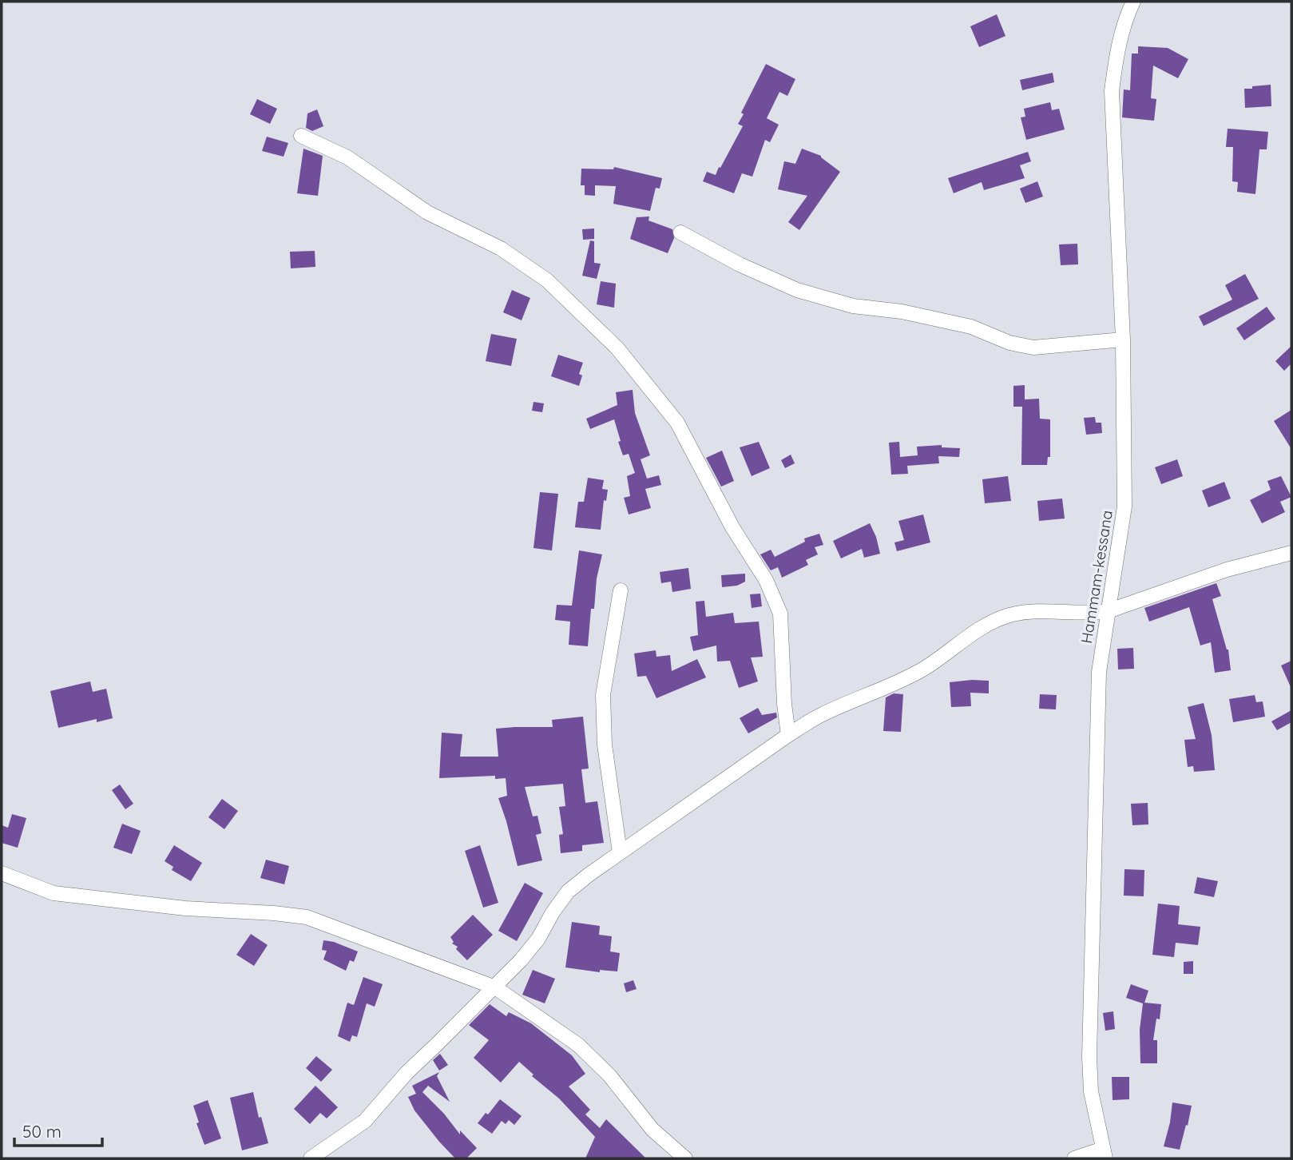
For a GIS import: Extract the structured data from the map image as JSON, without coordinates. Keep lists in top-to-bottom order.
{
  "streets": {
    "street": ["Hammam-kessana"]
  },
  "scale_bar": "50 m"
}
